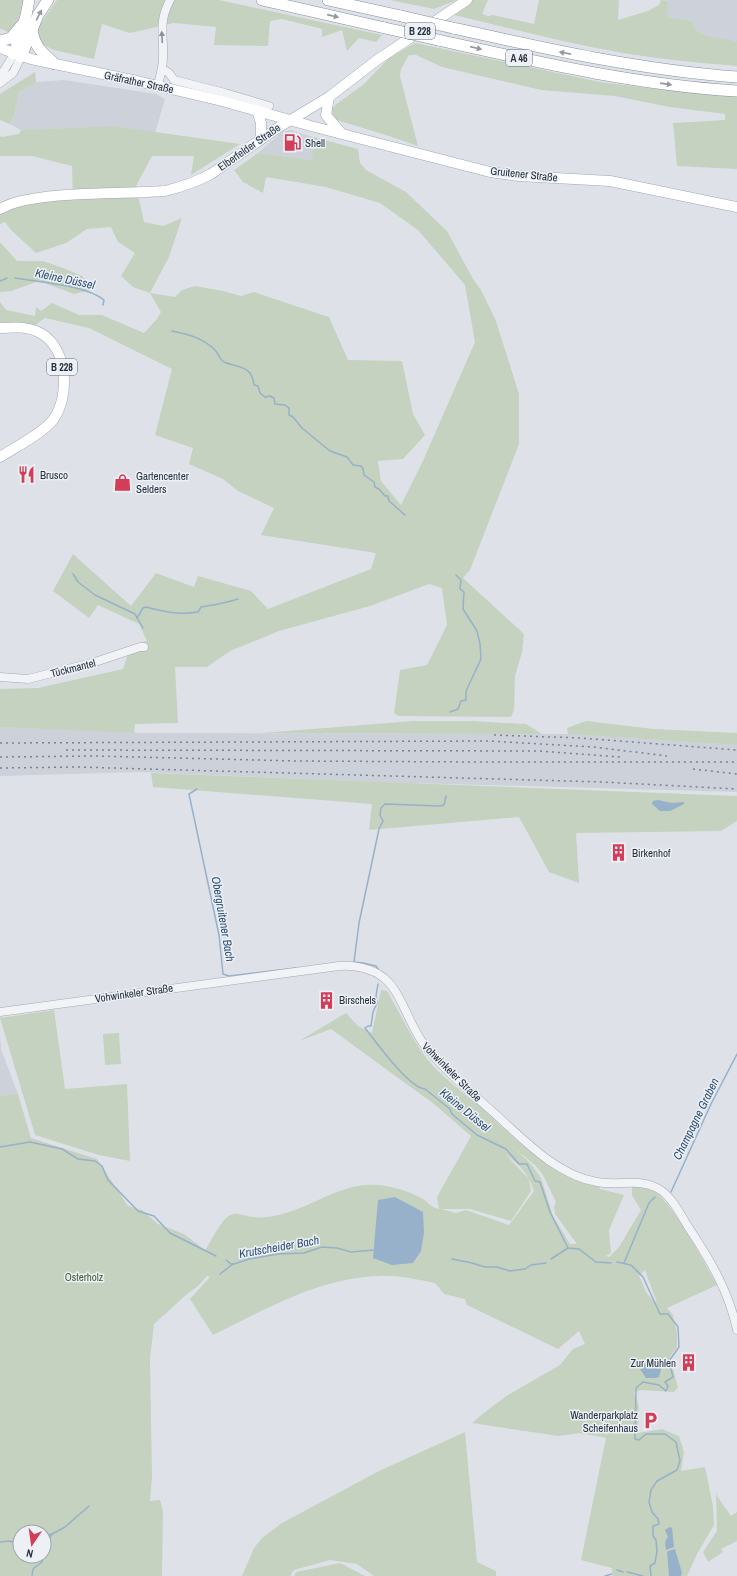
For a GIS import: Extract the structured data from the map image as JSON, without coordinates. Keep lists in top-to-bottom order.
{
  "streets": {
    "highway": ["A 46"],
    "main road": [
      "B 228",
      "Gräfrather Straße",
      "Elberfelder Straße",
      "Gruitener Straße"
    ],
    "street": ["Tückmantel", "Vohwinkeler Straße"]
  },
  "crossings": [
    ["Gräfrather Straße", "Elberfelder Straße"],
    ["Gräfrather Straße", "Gruitener Straße"],
    ["Elberfelder Straße", "Gruitener Straße"]
  ],
  "water": [
    "Kleine Düssel",
    "Obergruitener Bach",
    "Champagne Graben",
    "Krutscheider Bach"
  ],
  "parks": ["Osterholz"],
  "places": {
    "fuel station": ["Shell"],
    "restaurant": ["Brusco"],
    "shop": ["Gartencenter Selders"],
    "building": ["Birkenhof", "Birschels", "Zur Mühlen"],
    "parking": ["Wanderparkplatz Scheifenhaus"]
  },
  "north": "bottom"
}
